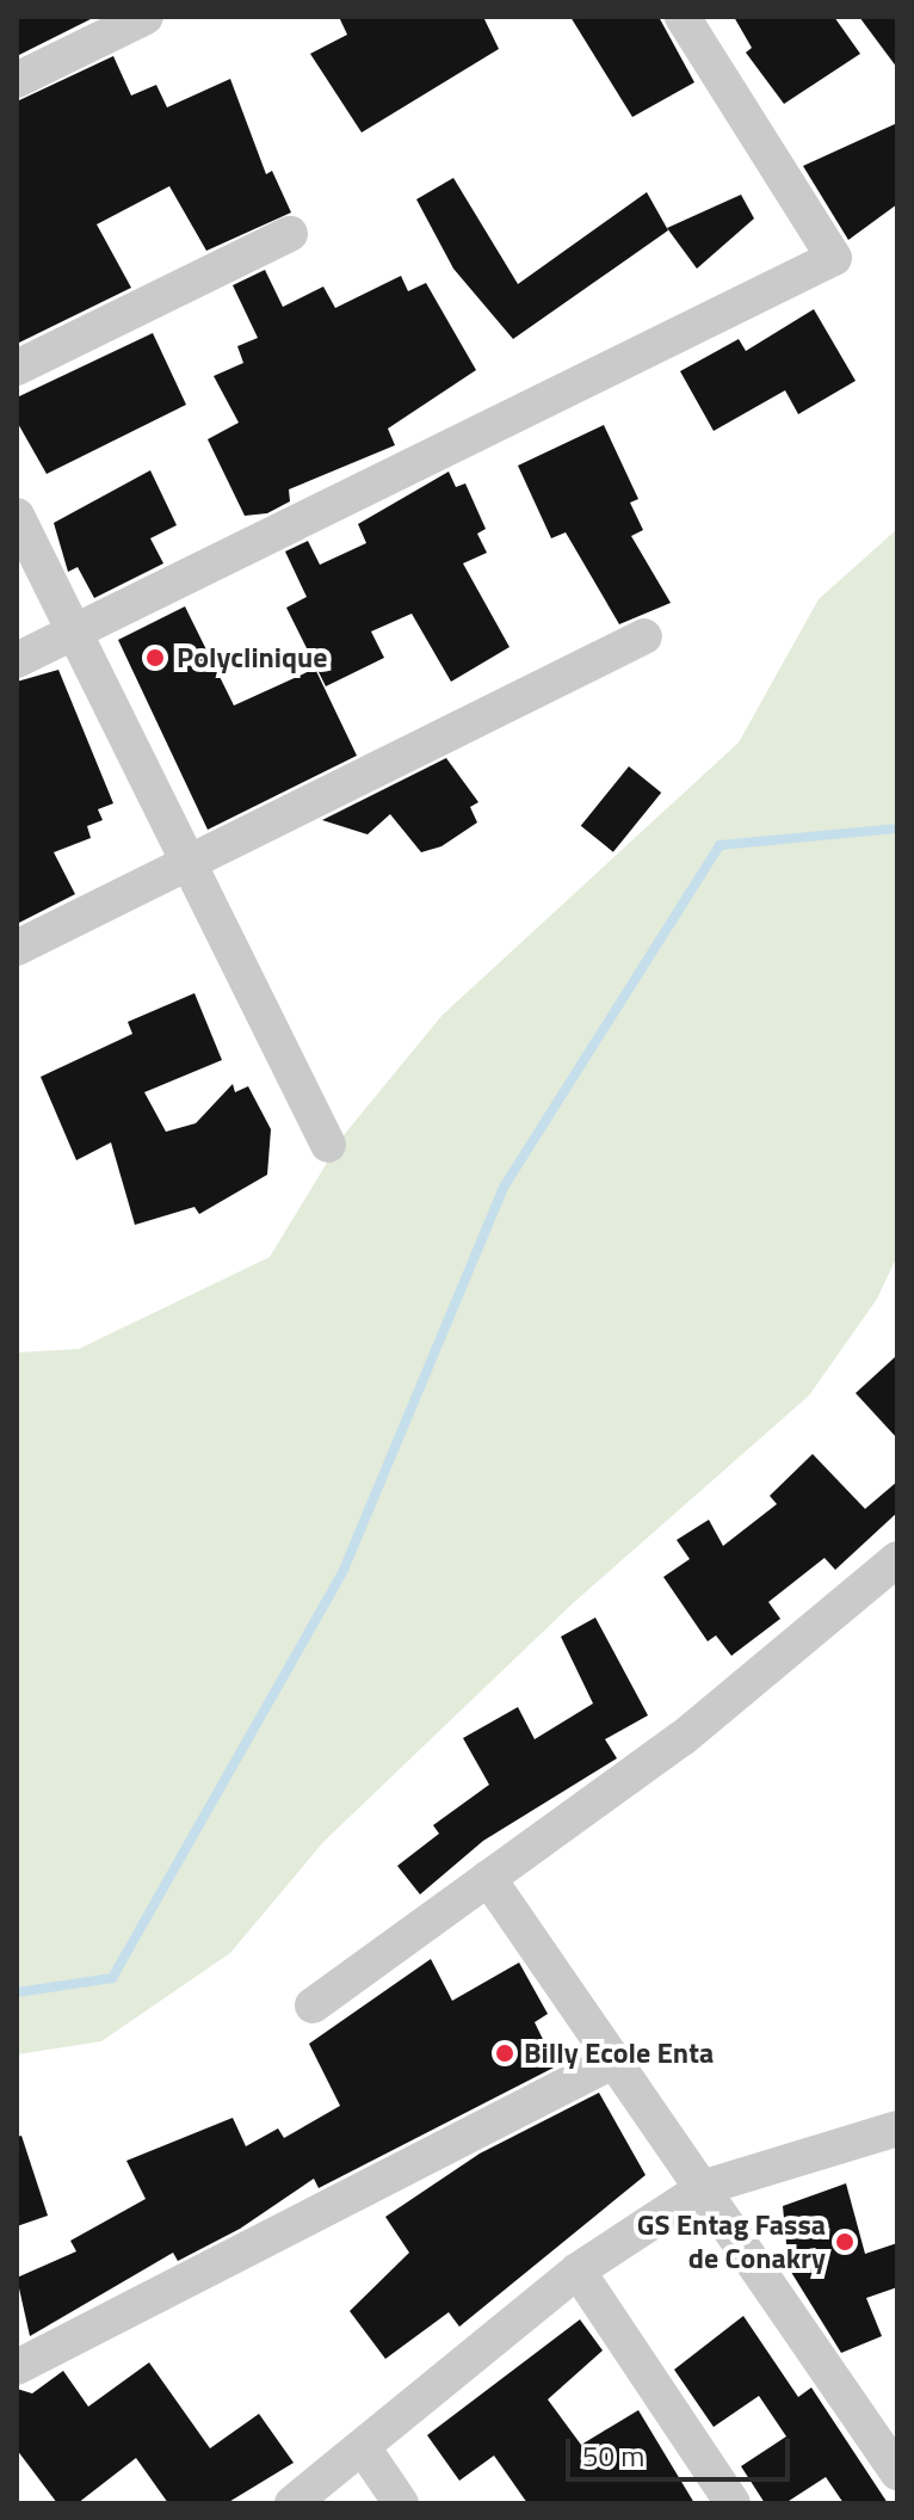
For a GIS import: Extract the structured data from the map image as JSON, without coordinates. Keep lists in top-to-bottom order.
{
  "places": ["Polyclinique", "Billy Ecole Enta", "GS Entag Fassa de Conakry"],
  "scale_bar": "50 m"
}
